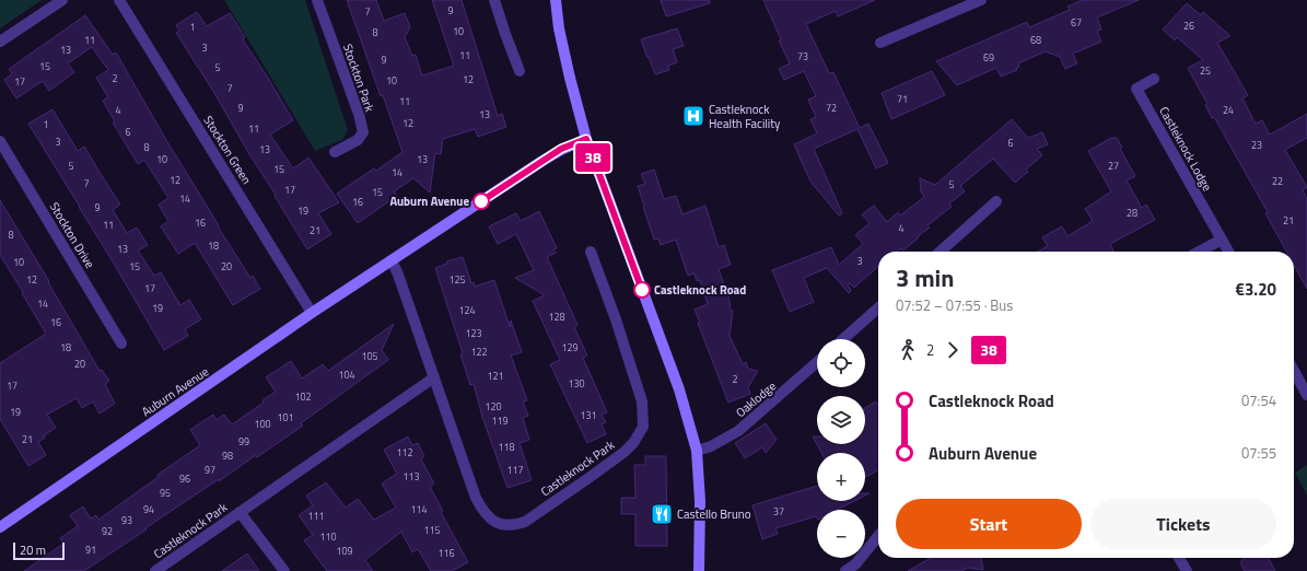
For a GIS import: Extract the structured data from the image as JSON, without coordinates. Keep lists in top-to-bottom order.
{
  "streets": {
    "street": [
      "Stockton Park",
      "Castleknock Lodge",
      "Stockton Green",
      "Stockton Drive",
      "Auburn Avenue",
      "Oaklodge",
      "Castleknock Park"
    ]
  },
  "crossings": [
    ["Stockton Green", "Auburn Avenue"],
    ["Auburn Avenue", "Castleknock Park"]
  ],
  "places": {
    "hospital": ["Castleknock Health Facility"],
    "other": ["Auburn Avenue", "Castleknock Road"],
    "restaurant": ["Castello Bruno"]
  },
  "lines": ["bus line 38"],
  "house_numbers": [
    "9",
    "7",
    "67",
    "26",
    "1",
    "10",
    "8",
    "11",
    "68",
    "3",
    "13",
    "11",
    "73",
    "69",
    "9",
    "15",
    "5",
    "25",
    "2",
    "12",
    "10",
    "17",
    "7",
    "71",
    "11",
    "9",
    "72",
    "4",
    "24",
    "13",
    "12",
    "1",
    "11",
    "6",
    "3",
    "6",
    "23",
    "8",
    "13",
    "10",
    "13",
    "5",
    "27",
    "15",
    "14",
    "12",
    "22",
    "7",
    "5",
    "17",
    "15",
    "14",
    "16",
    "9",
    "19",
    "28",
    "21",
    "16",
    "11",
    "4",
    "21",
    "8",
    "18",
    "13",
    "3",
    "10",
    "15",
    "20",
    "12",
    "125",
    "17",
    "14",
    "19",
    "124",
    "128",
    "16",
    "123",
    "18",
    "129",
    "122",
    "105",
    "20",
    "104",
    "121",
    "2",
    "130",
    "17",
    "102",
    "120",
    "19",
    "131",
    "101",
    "119",
    "100",
    "21",
    "99",
    "118",
    "112",
    "98",
    "97",
    "117",
    "113",
    "96",
    "95",
    "94",
    "114",
    "37",
    "111",
    "93",
    "115",
    "92",
    "110",
    "91",
    "109",
    "116"
  ],
  "scale_bar": "20 m",
  "page": {
    "on_map": "38",
    "heading": ["3 min", "07:52 – 07:55 · Bus", "€3.20"],
    "legs": ["2", "38"],
    "map_buttons": ["+", "−"],
    "list": [
      {
        "name": "Castleknock Road",
        "value": "07:54"
      },
      {
        "name": "Auburn Avenue",
        "value": "07:55"
      }
    ],
    "buttons": ["Start", "Tickets"],
    "scale": "20 m"
  }
}
